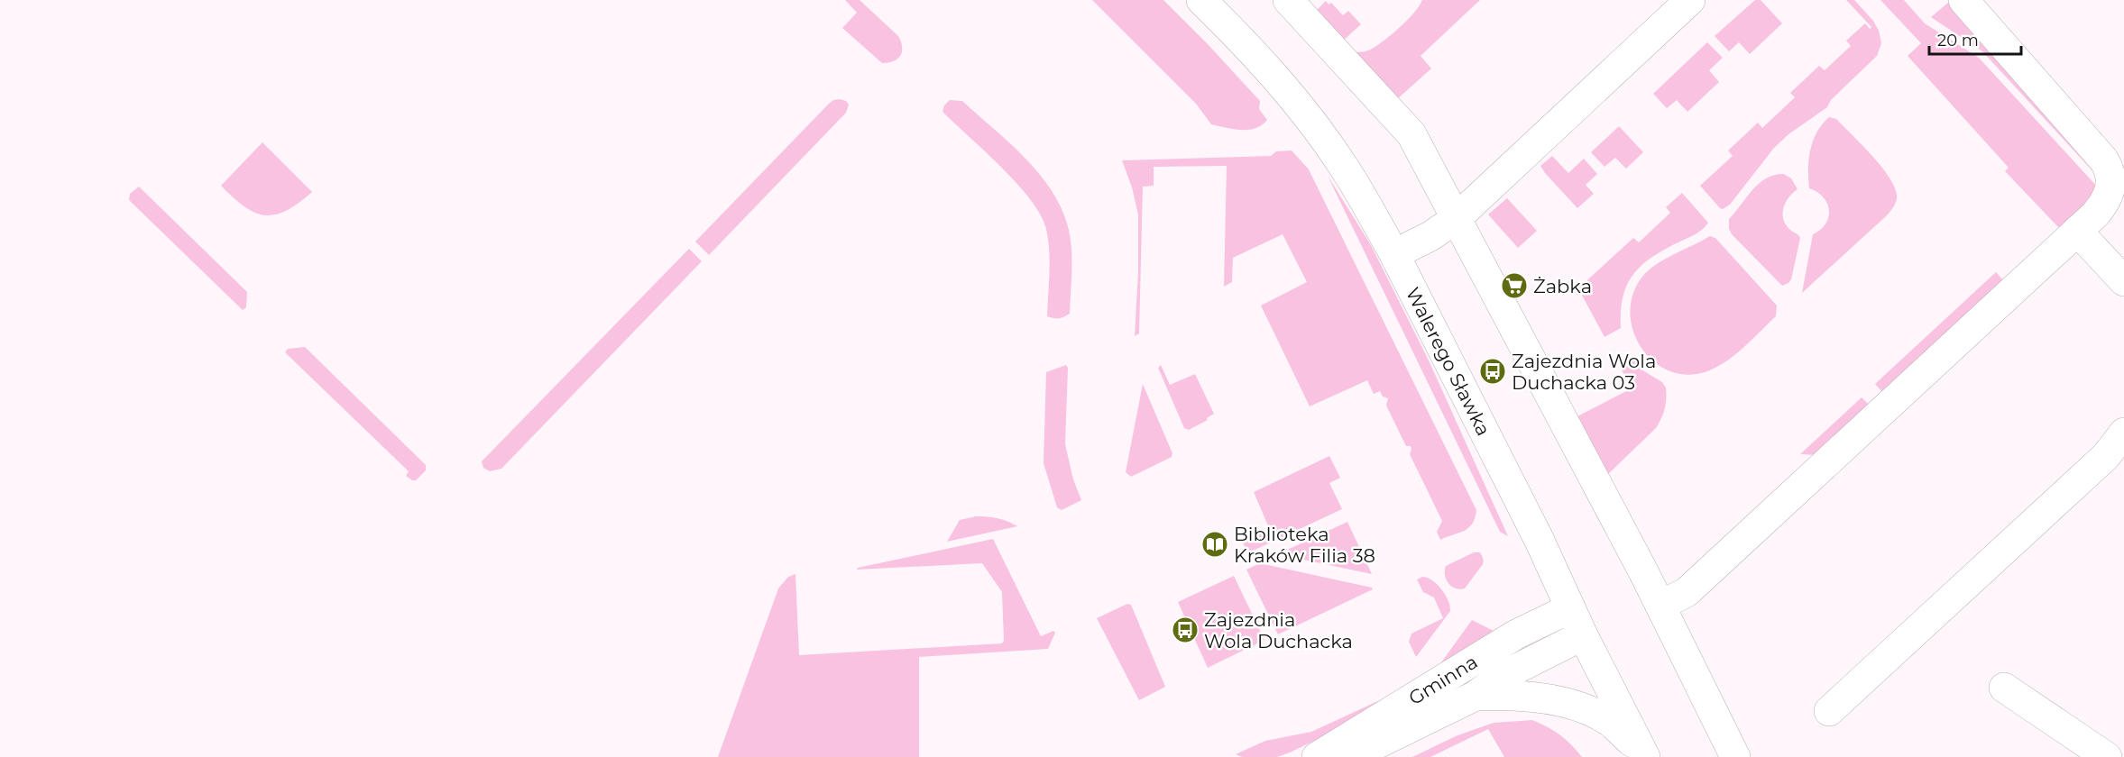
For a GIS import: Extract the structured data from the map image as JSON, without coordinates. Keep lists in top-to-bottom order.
{
  "streets": {
    "street": ["Walerego Sławka", "Gminna"]
  },
  "crossings": [
    ["Walerego Sławka", "Gminna"]
  ],
  "places": {
    "supermarket": ["Żabka"],
    "bus stop": ["Zajezdnia Wola Duchacka 03", "Zajezdnia Wola Duchacka"],
    "library": ["Biblioteka Kraków Filia 38"]
  },
  "scale_bar": "20 m"
}
